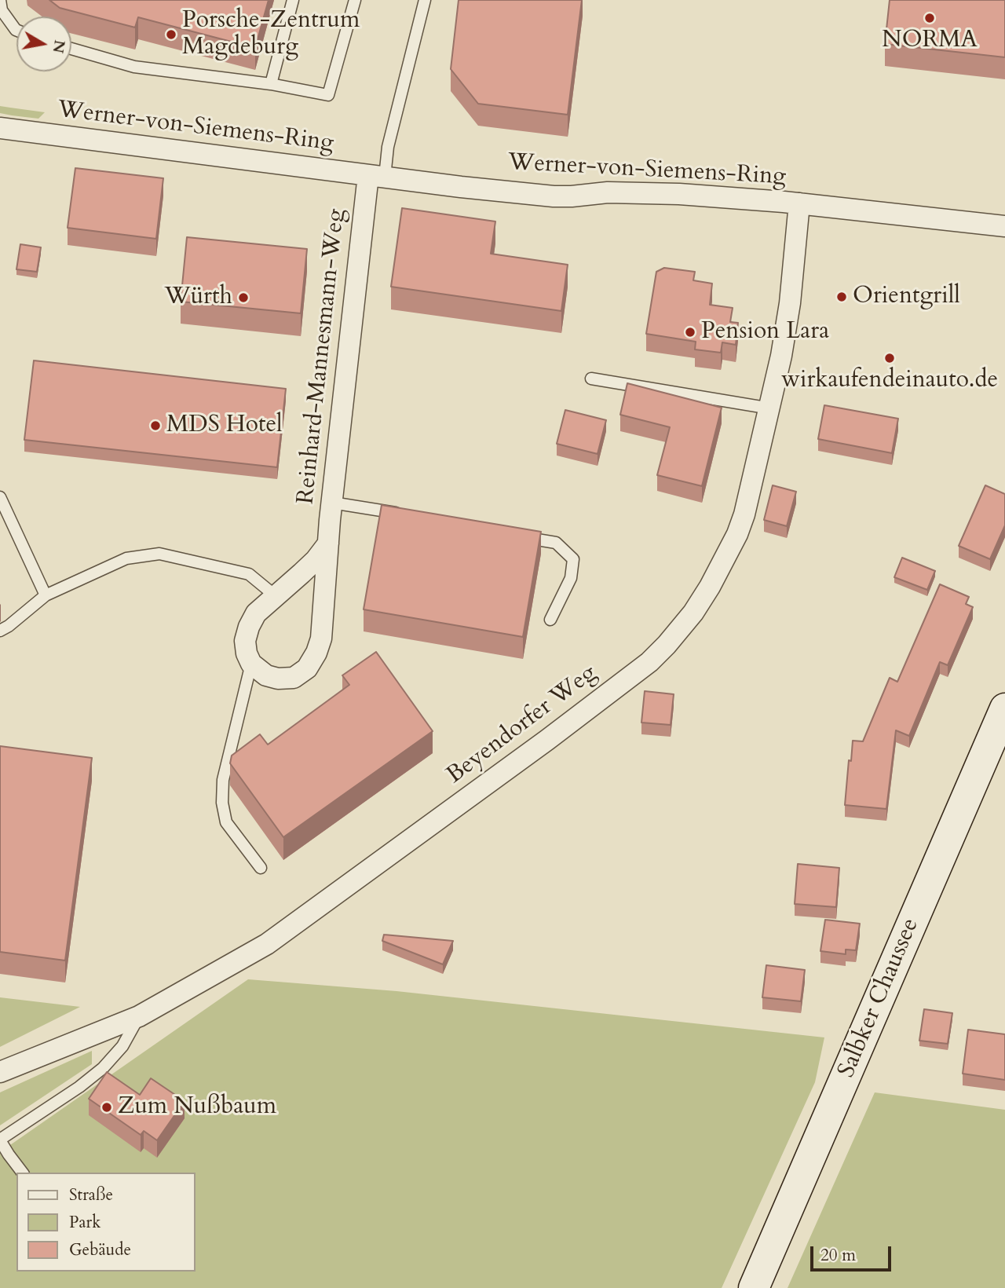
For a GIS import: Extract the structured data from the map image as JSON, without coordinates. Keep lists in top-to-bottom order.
{
  "streets": {
    "street": [
      "Werner-von-Siemens-Ring",
      "Reinhard-Mannesmann-Weg",
      "Beyendorfer Weg",
      "Salbker Chaussee"
    ]
  },
  "crossings": [
    ["Werner-von-Siemens-Ring", "Reinhard-Mannesmann-Weg"],
    ["Werner-von-Siemens-Ring", "Beyendorfer Weg"]
  ],
  "places": [
    "NORMA",
    "Porsche-Zentrum Magdeburg",
    "Orientgrill",
    "Würth",
    "Pension Lara",
    "wirkaufendeinauto.de",
    "MDS Hotel",
    "Zum Nußbaum"
  ],
  "legend": ["Straße", "Park", "Gebäude"],
  "scale_bar": "20 m",
  "north": "right"
}
